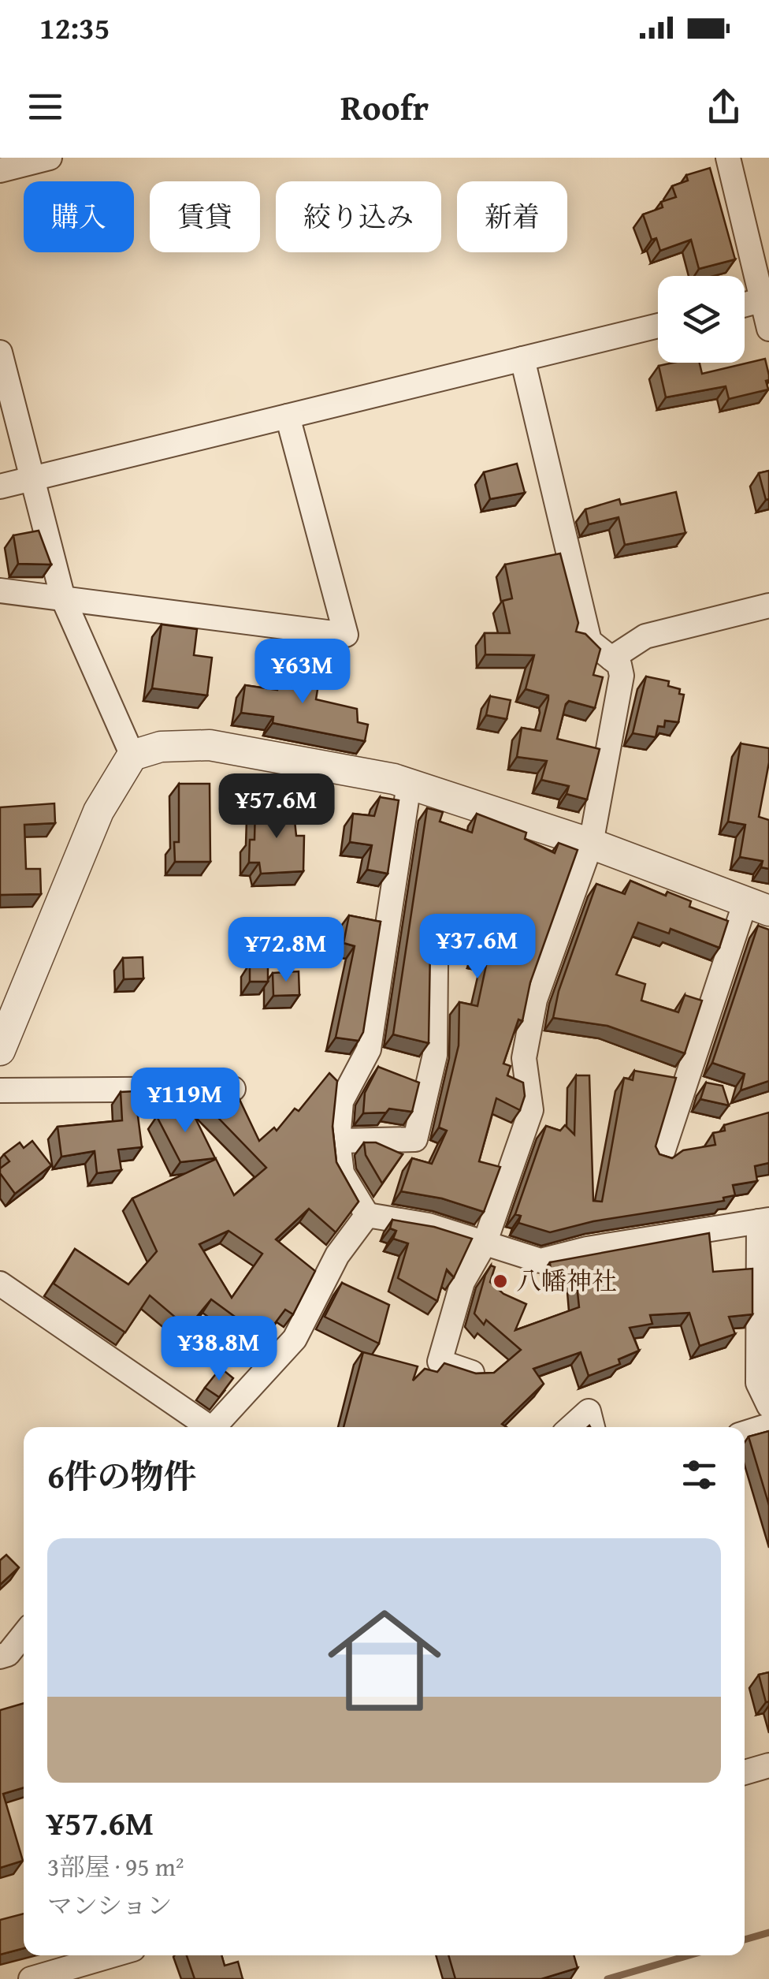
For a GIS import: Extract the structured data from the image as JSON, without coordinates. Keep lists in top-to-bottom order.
{
  "places": ["八幡神社"],
  "page": {
    "status": "12:35",
    "header": "Roofr",
    "chip": [
      "購入",
      "賃貸",
      "絞り込み",
      "新着"
    ],
    "price": [
      "¥63M",
      "¥57.6M",
      "¥37.6M",
      "¥72.8M",
      "¥119M",
      "¥38.8M"
    ],
    "heading": "6件の物件",
    "list": [
      {
        "name": "¥57.6M",
        "note": "3部屋 · 95 m² · マンション"
      }
    ]
  }
}
